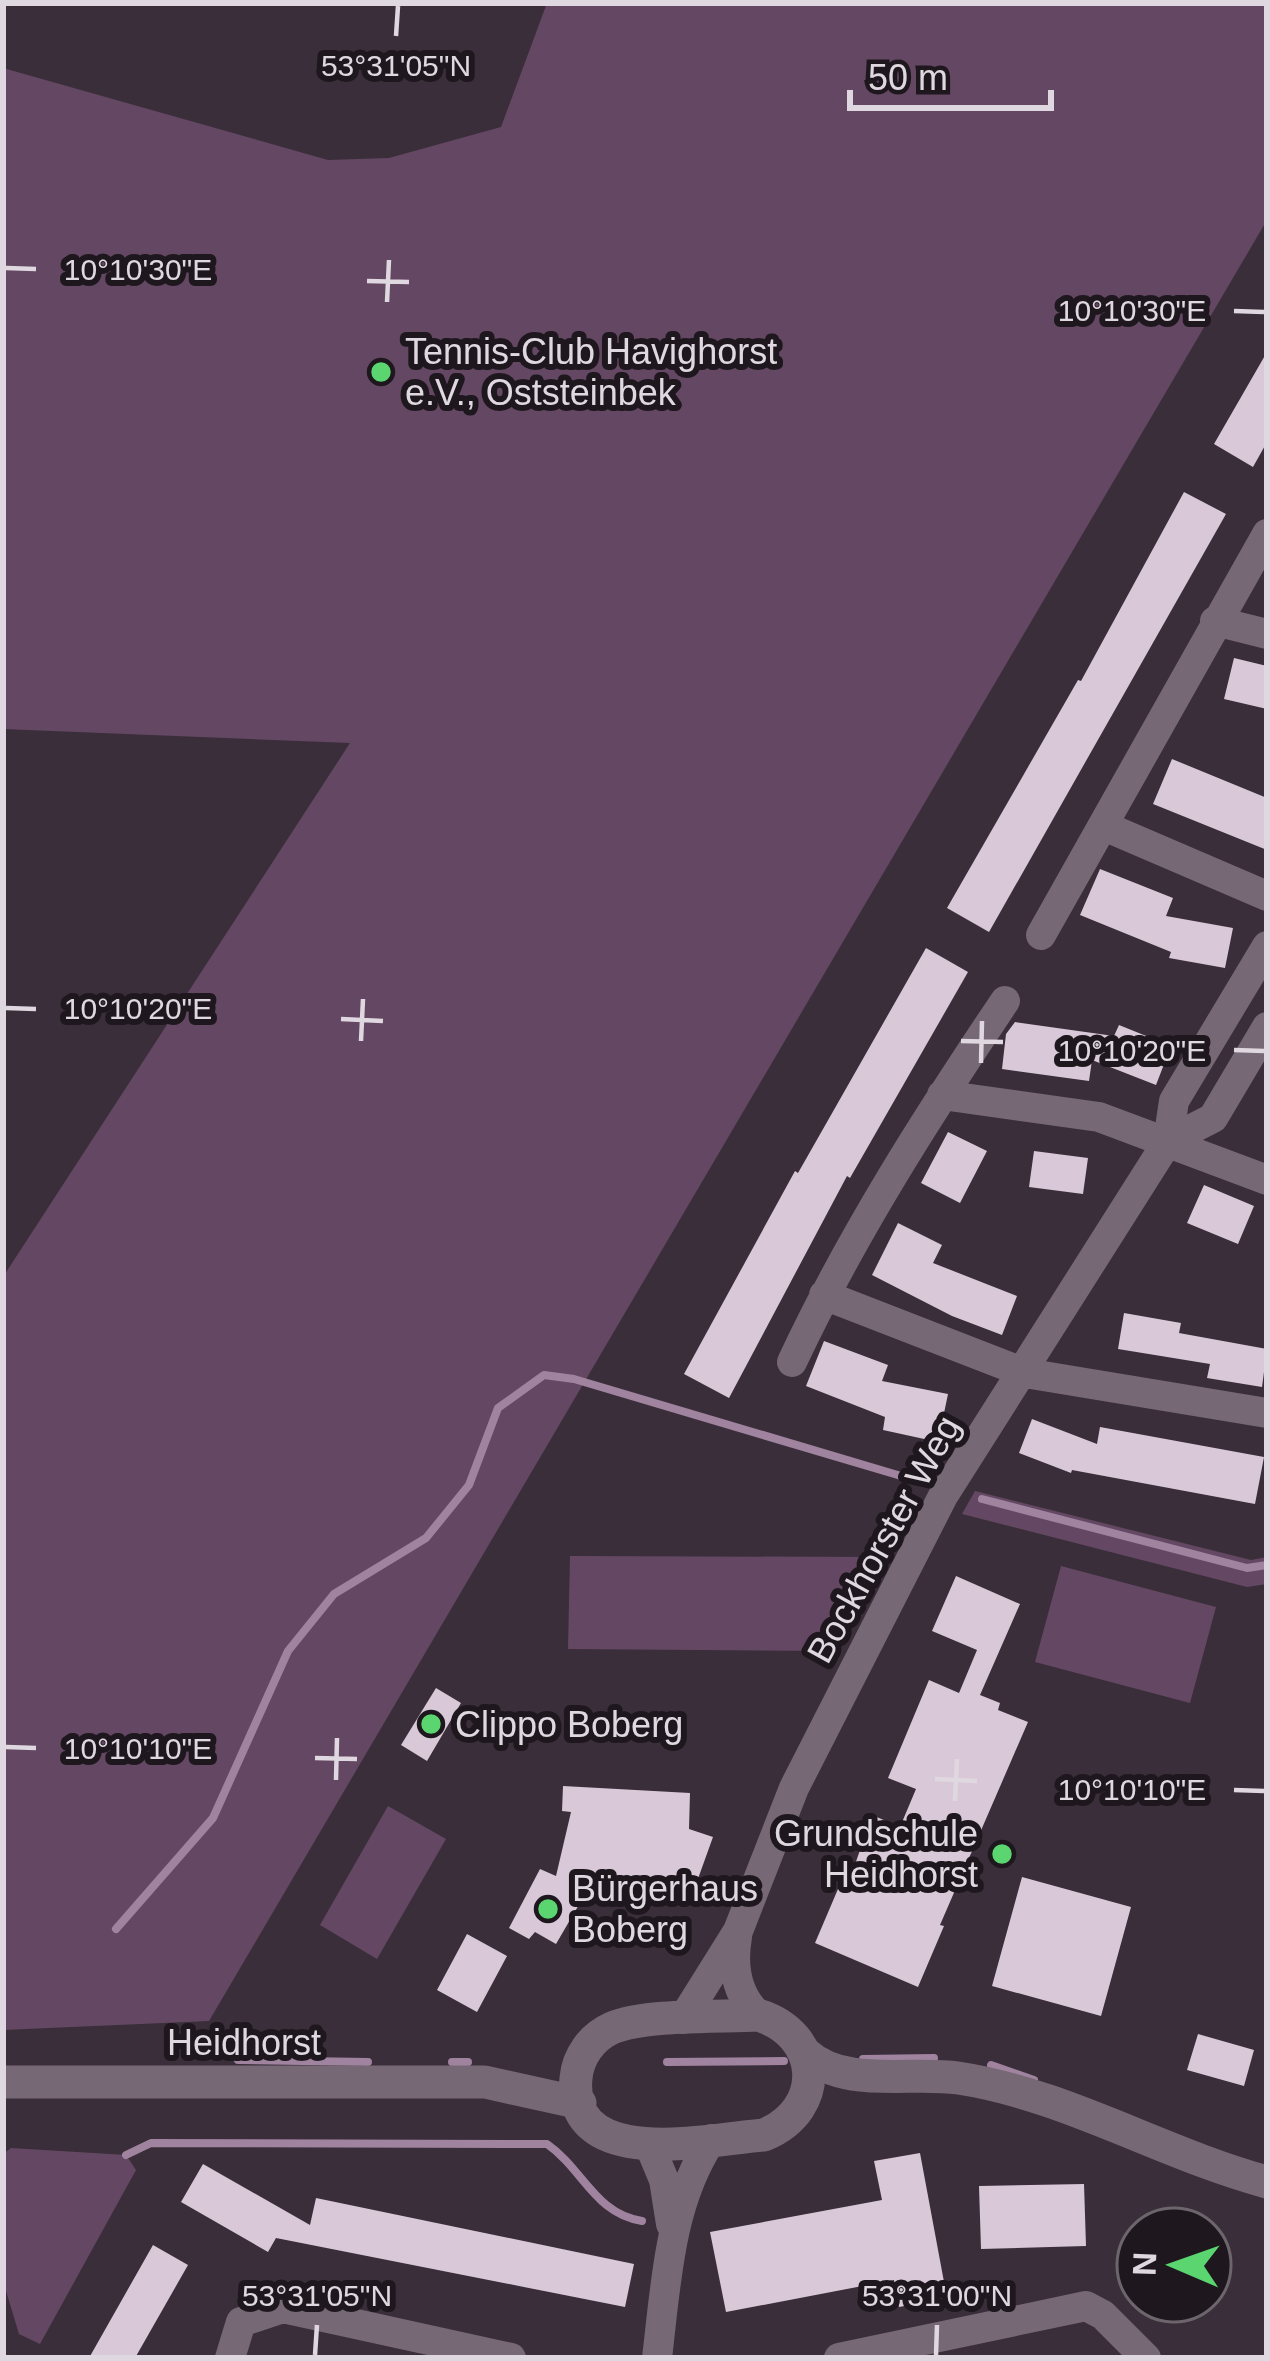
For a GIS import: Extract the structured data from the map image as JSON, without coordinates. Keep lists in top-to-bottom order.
{
  "streets": {
    "street": ["Bockhorster Weg", "Heidhorst"]
  },
  "crossings": [
    ["Bockhorster Weg", "Heidhorst"]
  ],
  "places": [
    "Tennis-Club Havighorst e.V., Oststeinbek",
    "Clippo Boberg",
    "Grundschule Heidhorst",
    "Bürgerhaus Boberg"
  ],
  "scale_bar": "50 m",
  "north": "left",
  "coordinates": [
    "53°31'05\"N",
    "10°10'30\"E",
    "10°10'20\"E",
    "10°10'10\"E",
    "53°31'00\"N"
  ]
}
